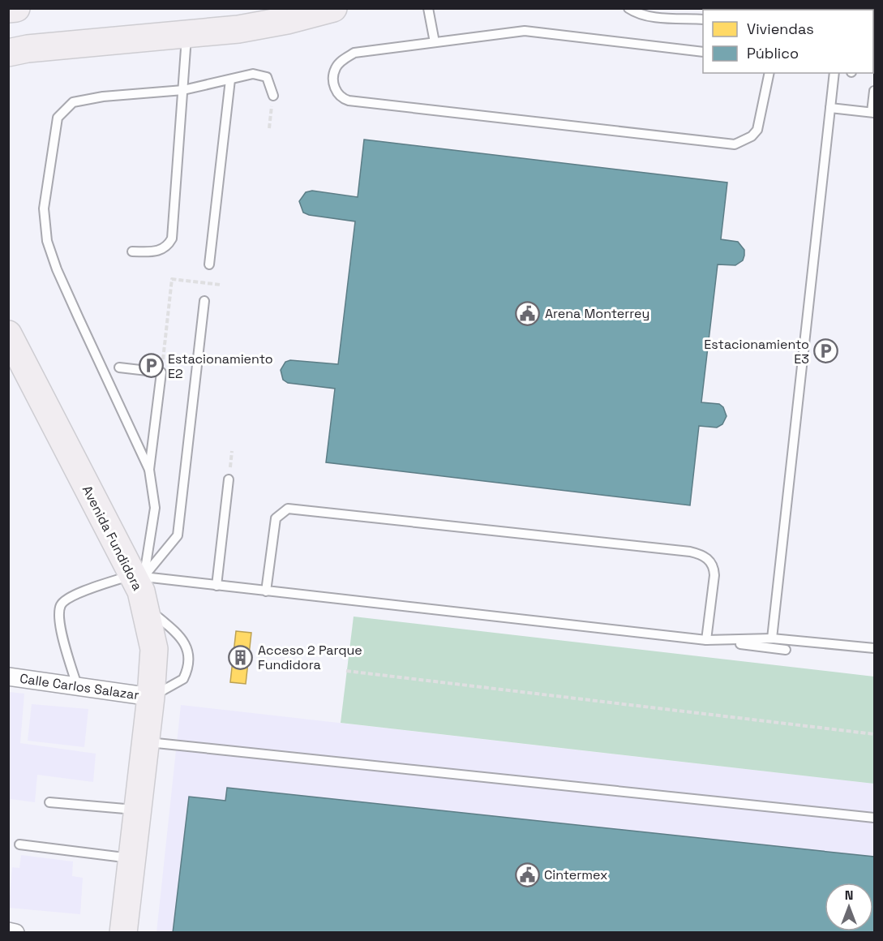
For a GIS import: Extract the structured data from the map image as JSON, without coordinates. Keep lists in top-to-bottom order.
{
  "streets": {
    "main road": ["Avenida Fundidora"],
    "street": ["Calle Carlos Salazar"]
  },
  "crossings": [
    ["Avenida Fundidora", "Calle Carlos Salazar"]
  ],
  "places": {
    "public building": ["Arena Monterrey", "Cintermex"],
    "parking": ["Estacionamiento E3", "Estacionamiento E2"],
    "building": ["Acceso 2 Parque Fundidora"]
  },
  "legend": ["Viviendas", "Público"],
  "north": "top"
}
